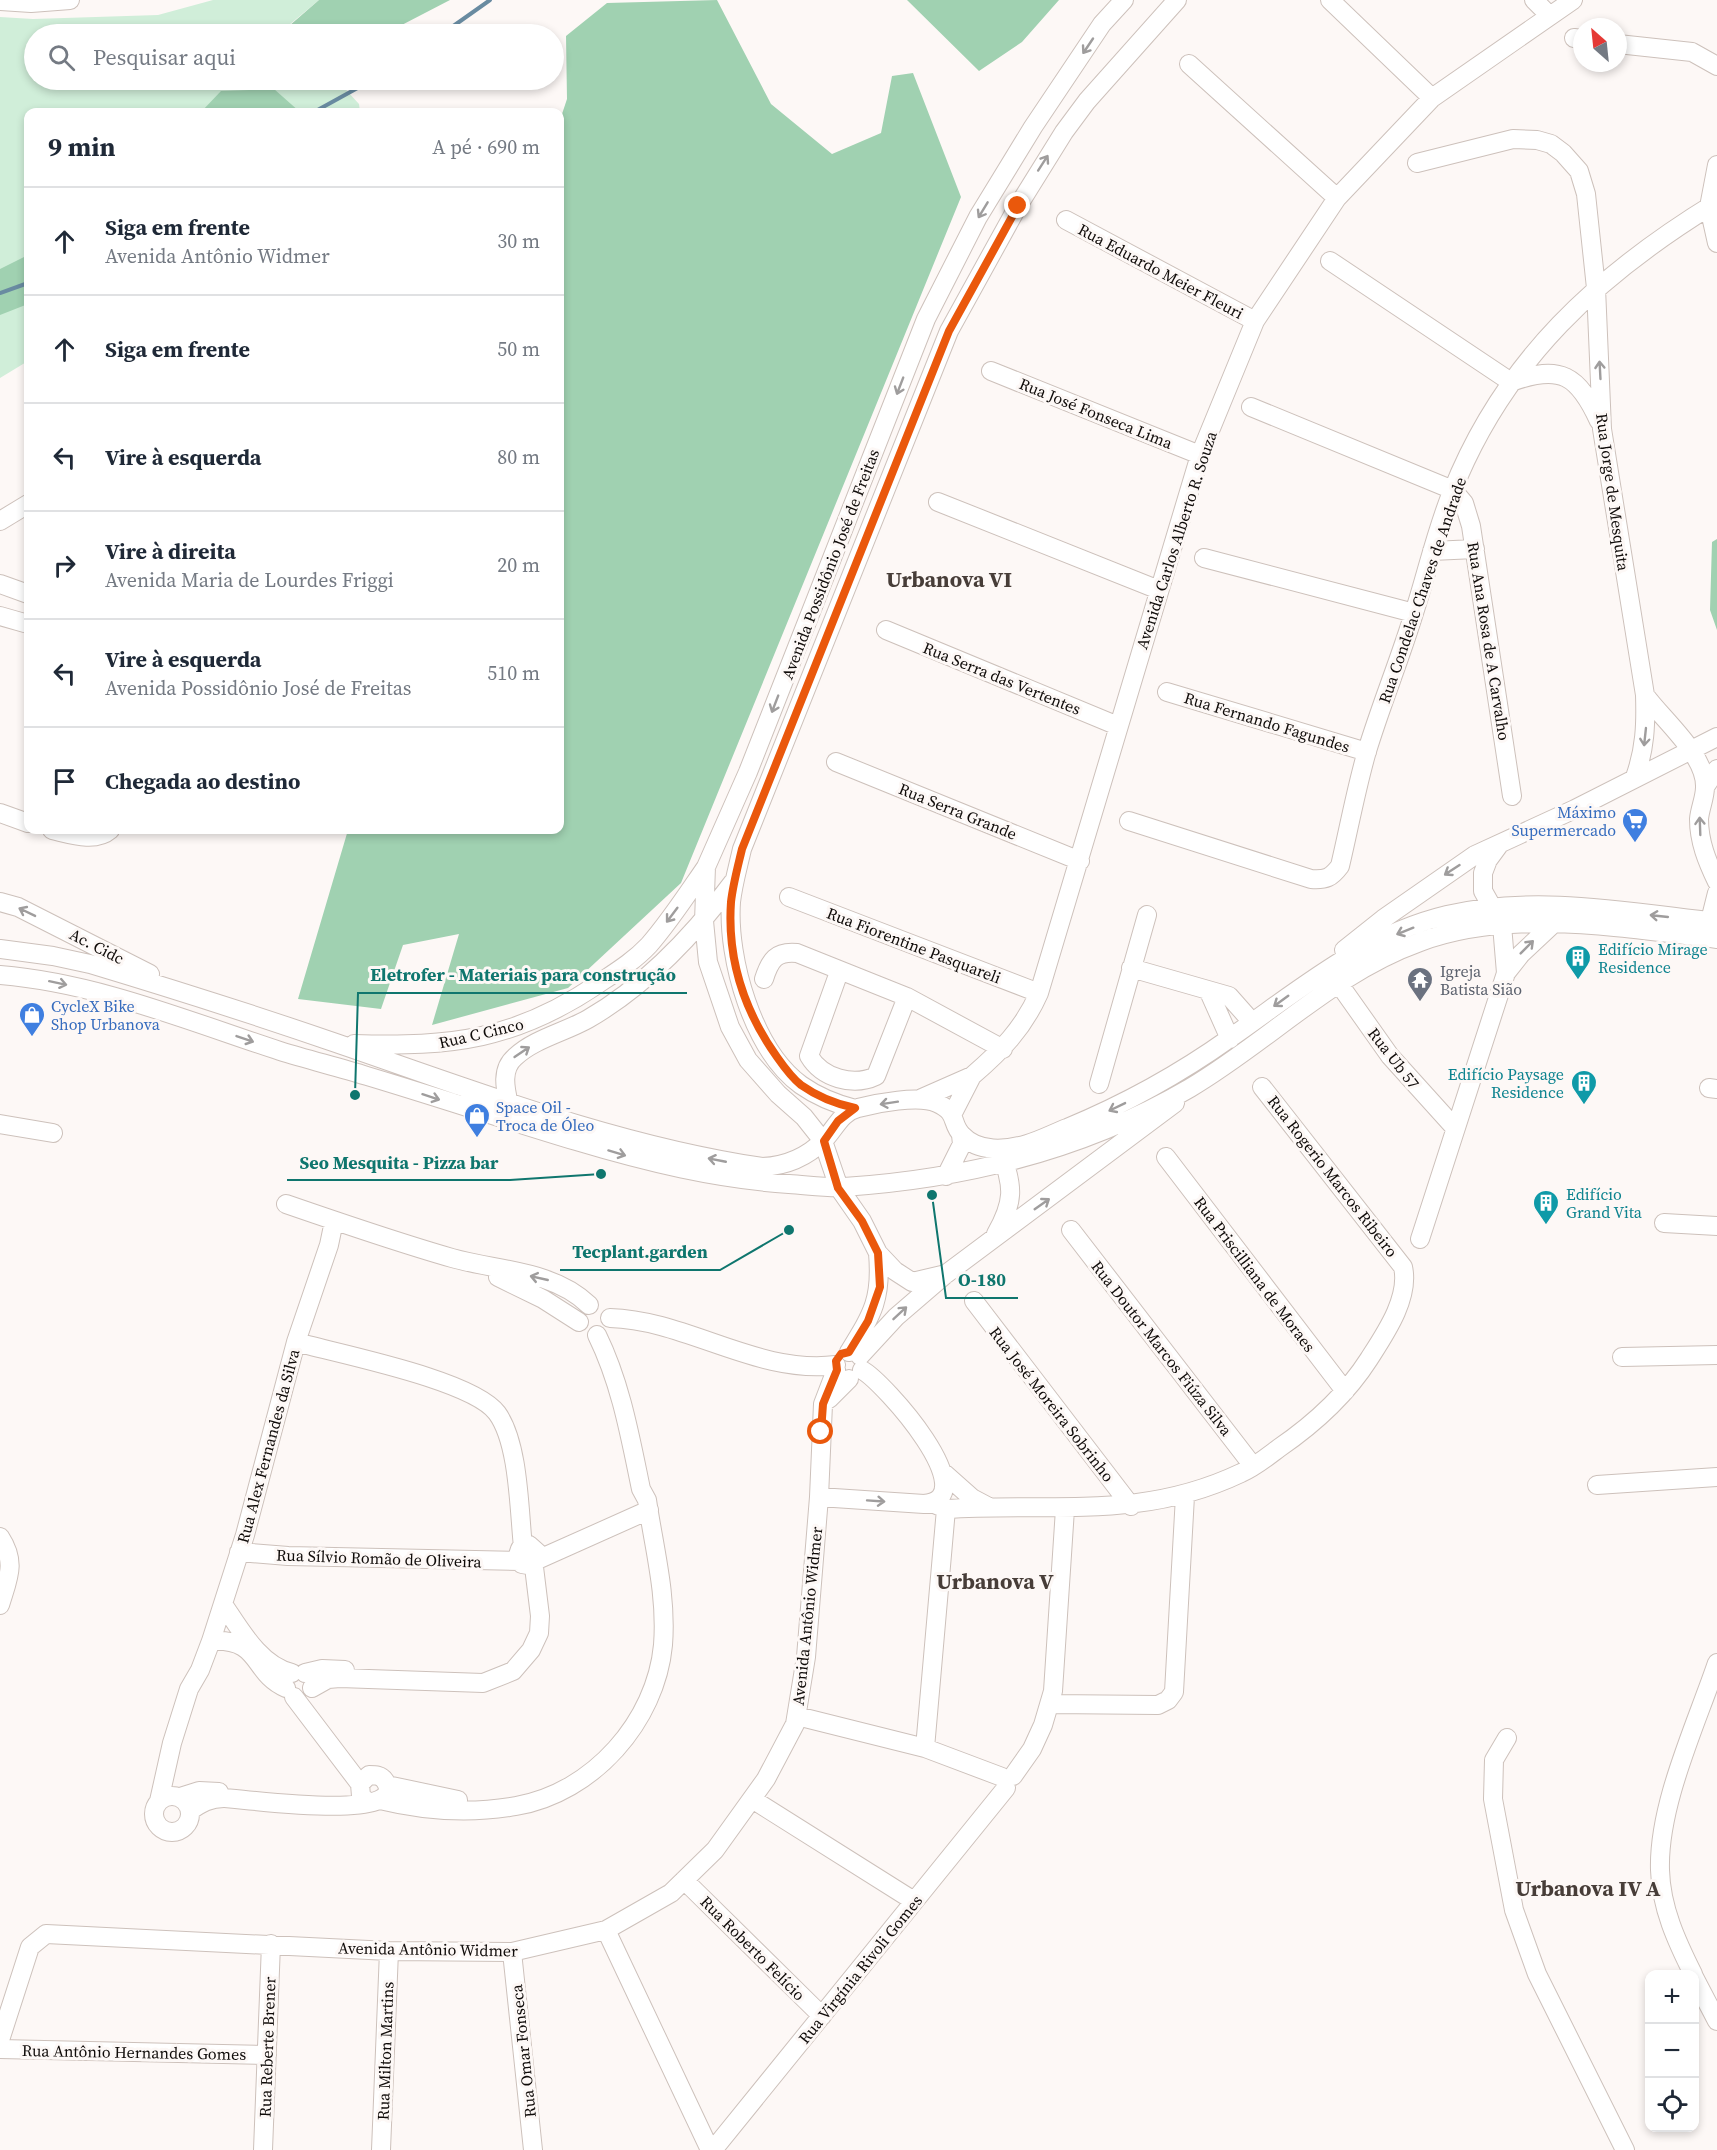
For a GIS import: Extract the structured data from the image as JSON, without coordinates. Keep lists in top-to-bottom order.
{
  "streets": {
    "street": [
      "Rua Eduardo Meier Fleuri",
      "Rua José Fonseca Lima",
      "Rua Jorge de Mesquita",
      "Avenida Carlos Alberto R. Souza",
      "Avenida Possidônio José de Freitas",
      "Rua Condelac Chaves de Andrade",
      "Rua Ana Rosa de A Carvalho",
      "Rua Serra das Vertentes",
      "Rua Fernando Fagundes",
      "Rua Serra Grande",
      "Rua Fiorentine Pasquareli",
      "Ac. Cidc",
      "Rua C Cinco",
      "Rua Ub 57",
      "Rua Rogerio Marcos Ribeiro",
      "Rua Priscilliana de Moraes",
      "Rua Doutor Marcos Fiúza Silva",
      "Rua José Moreira Sobrinho",
      "Rua Alex Fernandes da Silva",
      "Rua Sílvio Romão de Oliveira",
      "Avenida Antônio Widmer",
      "Rua Roberto Felício",
      "Rua Virgínia Rivoli Gomes",
      "Rua Reberte Brener",
      "Rua Milton Martins",
      "Rua Omar Fonseca",
      "Rua Antônio Hernandes Gomes"
    ]
  },
  "crossings": [
    ["Rua Eduardo Meier Fleuri", "Avenida Carlos Alberto R. Souza"],
    ["Rua José Fonseca Lima", "Avenida Carlos Alberto R. Souza"],
    ["Rua Jorge de Mesquita", "Rua Condelac Chaves de Andrade"],
    ["Avenida Carlos Alberto R. Souza", "Rua Serra das Vertentes"],
    ["Avenida Carlos Alberto R. Souza", "Rua Serra Grande"],
    ["Avenida Carlos Alberto R. Souza", "Rua Fiorentine Pasquareli"],
    ["Avenida Possidônio José de Freitas", "Rua C Cinco"],
    ["Rua Condelac Chaves de Andrade", "Rua Ana Rosa de A Carvalho"],
    ["Rua Condelac Chaves de Andrade", "Rua Fernando Fagundes"],
    ["Rua Rogerio Marcos Ribeiro", "Rua Priscilliana de Moraes"],
    ["Rua Alex Fernandes da Silva", "Rua Sílvio Romão de Oliveira"],
    ["Avenida Antônio Widmer", "Rua Roberto Felício"],
    ["Avenida Antônio Widmer", "Rua Reberte Brener"],
    ["Avenida Antônio Widmer", "Rua Milton Martins"],
    ["Avenida Antônio Widmer", "Rua Omar Fonseca"],
    ["Rua Roberto Felício", "Rua Virgínia Rivoli Gomes"],
    ["Rua Reberte Brener", "Rua Antônio Hernandes Gomes"]
  ],
  "districts": ["Urbanova VI", "Urbanova V", "Urbanova IV A"],
  "places": {
    "supermarket": ["Máximo Supermercado"],
    "building": ["Edifício Mirage Residence", "Edifício Paysage Residence", "Edifício Grand Vita"],
    "temple": ["Igreja Batista Sião"],
    "shop": ["CycleX Bike Shop Urbanova", "Space Oil - Troca de Óleo"],
    "other": [
      "Eletrofer - Materiais para construção",
      "Seo Mesquita - Pizza bar",
      "O-180",
      "Tecplant.garden"
    ]
  },
  "north": "top left",
  "page": {
    "search": "Pesquisar aqui",
    "heading": ["9 min", "A pé · 690 m"],
    "list": [
      ["Siga em frente", "Avenida Antônio Widmer", "30 m"],
      ["Siga em frente", "50 m"],
      ["Vire à esquerda", "80 m"],
      ["Vire à direita", "Avenida Maria de Lourdes Friggi", "20 m"],
      ["Vire à esquerda", "Avenida Possidônio José de Freitas", "510 m"],
      "Chegada ao destino"
    ],
    "map_buttons": ["+", "−"]
  }
}
